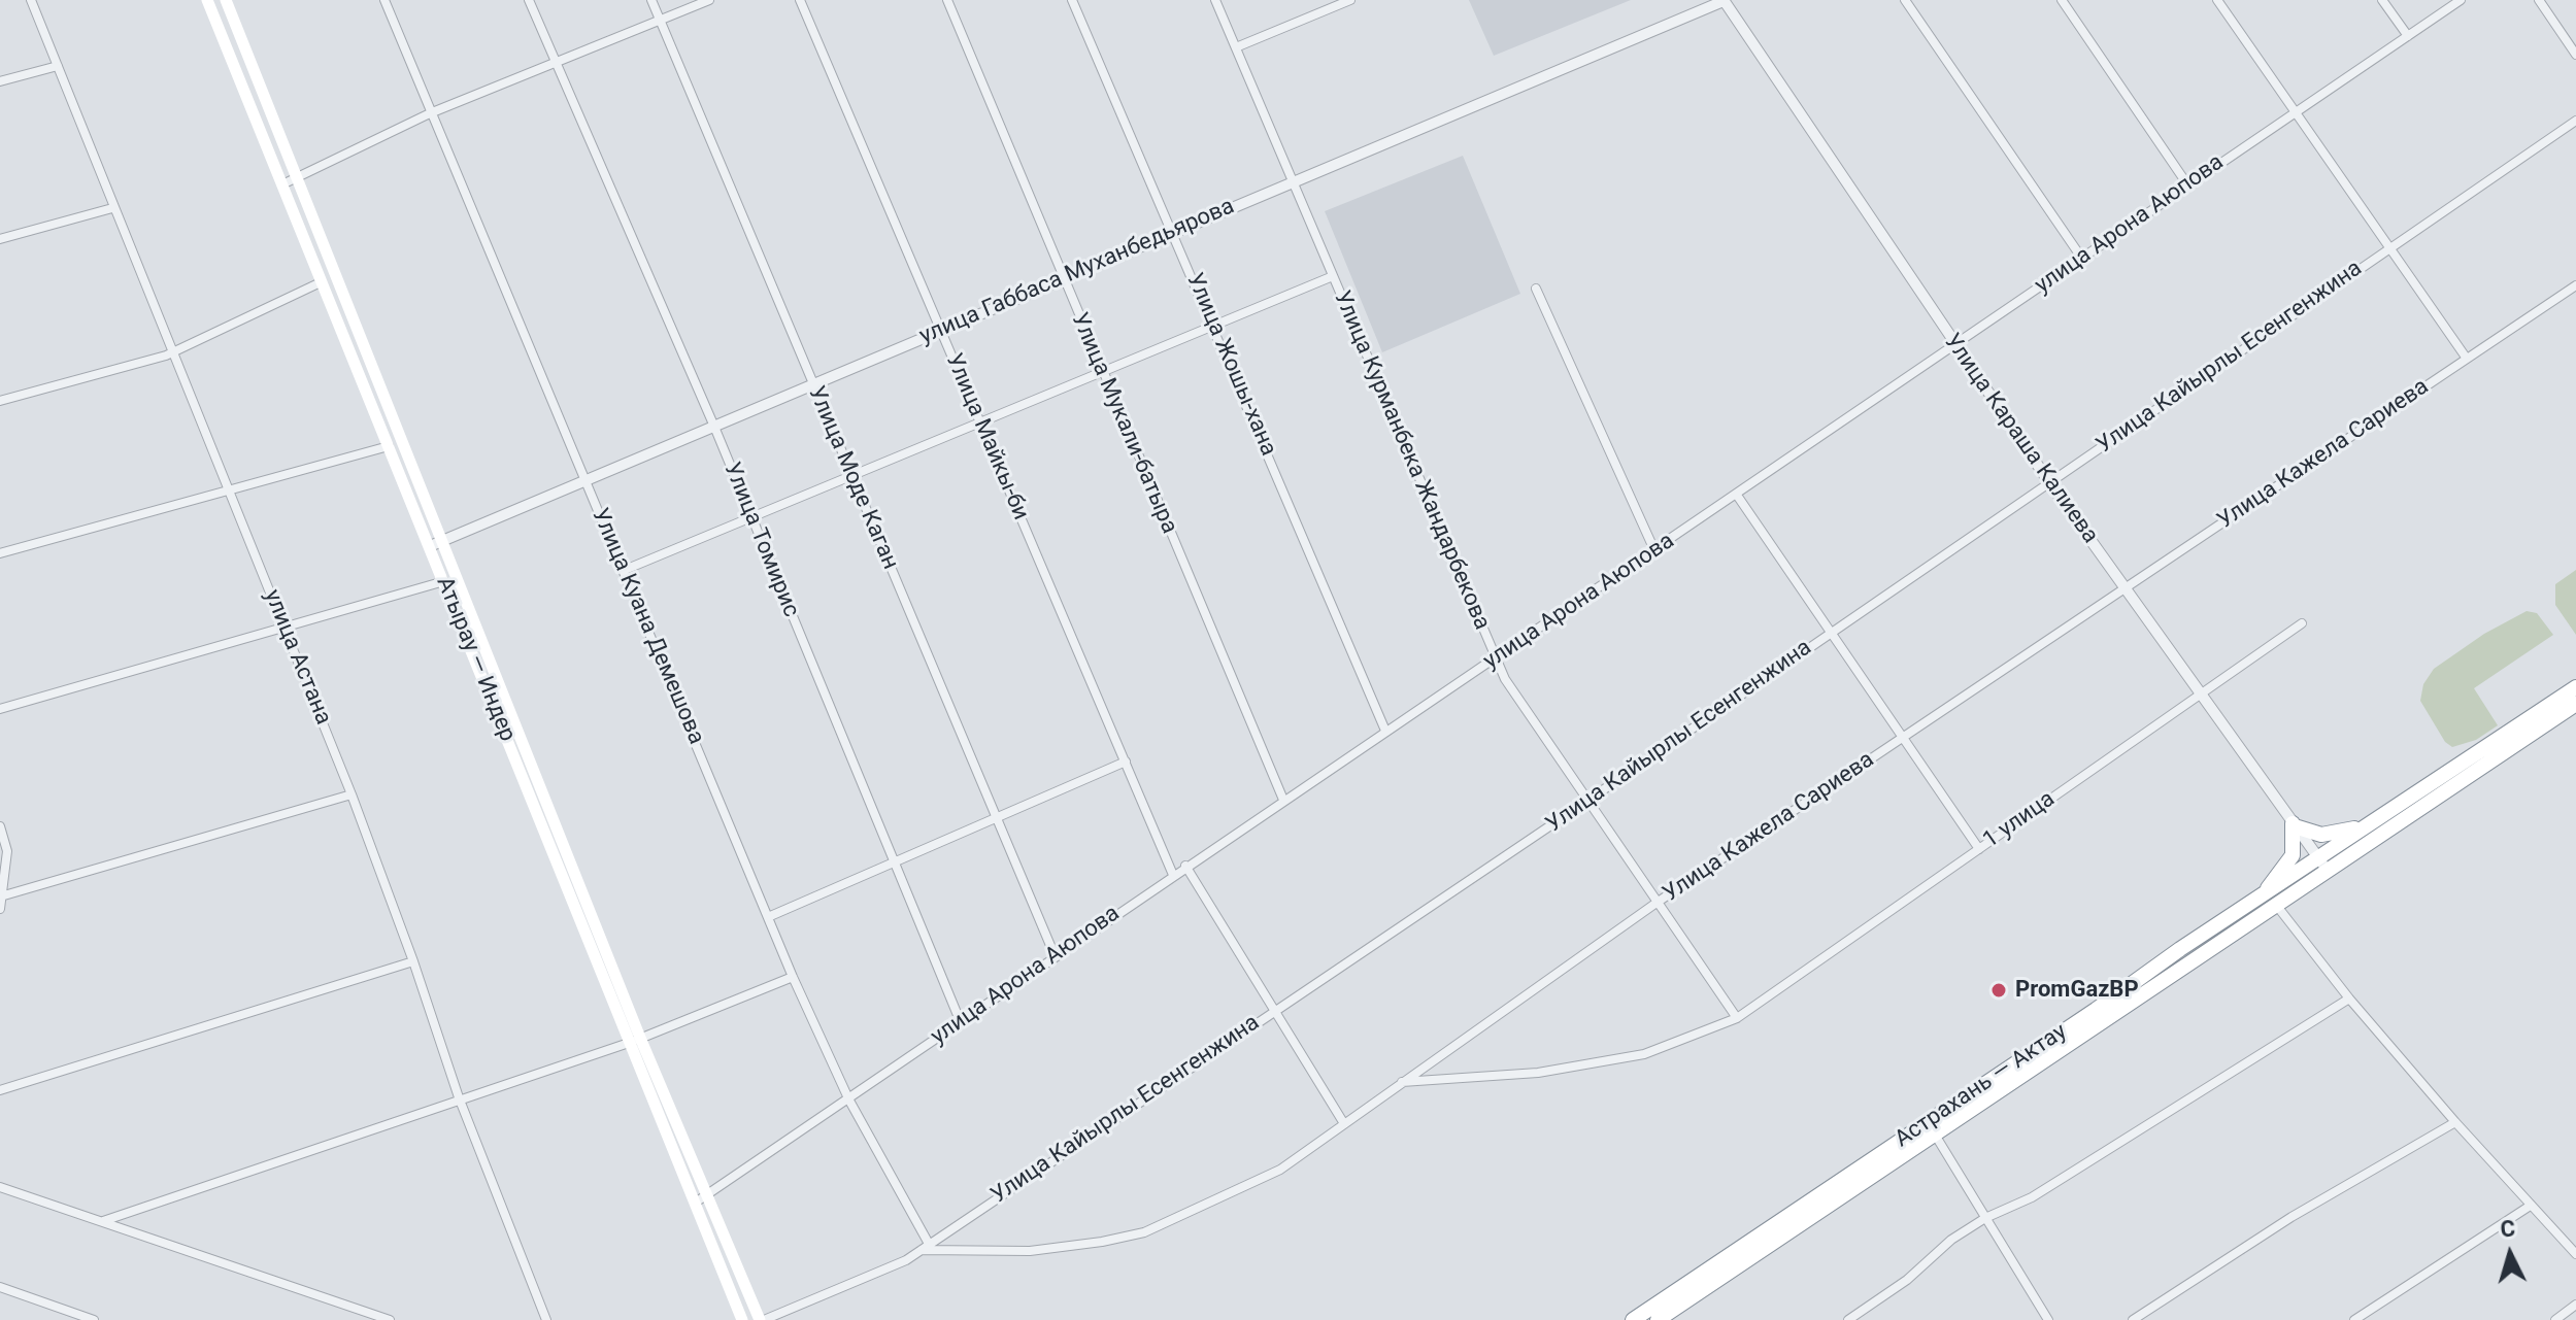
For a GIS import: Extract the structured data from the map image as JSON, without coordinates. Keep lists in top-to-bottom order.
{
  "streets": {
    "highway": ["Астрахань — Актау"],
    "main road": ["Атырау — Индер"],
    "street": [
      "улица Арона Аюпова",
      "улица Габбаса Муханбедьярова",
      "Улица Кайырлы Есенгенжина",
      "Улица Жошы-хана",
      "Улица Мукали-батыра",
      "Улица Майкы-би",
      "Улица Караша Калиева",
      "Улица Кажела Сариева",
      "Улица Курманбека Жандарбекова",
      "Улица Моде Каган",
      "Улица Томирис",
      "Улица Куана Демешова",
      "улица Астана",
      "1 улица"
    ]
  },
  "crossings": [
    ["улица Арона Аюпова", "Улица Жошы-хана"],
    ["улица Арона Аюпова", "Улица Мукали-батыра"],
    ["улица Арона Аюпова", "Улица Майкы-би"],
    ["улица Арона Аюпова", "Улица Караша Калиева"],
    ["улица Арона Аюпова", "Улица Курманбека Жандарбекова"],
    ["улица Арона Аюпова", "Улица Моде Каган"],
    ["улица Арона Аюпова", "Улица Томирис"],
    ["улица Арона Аюпова", "Улица Куана Демешова"],
    ["улица Арона Аюпова", "Атырау — Индер"],
    ["улица Габбаса Муханбедьярова", "Улица Жошы-хана"],
    ["улица Габбаса Муханбедьярова", "Улица Мукали-батыра"],
    ["улица Габбаса Муханбедьярова", "Улица Майкы-би"],
    ["улица Габбаса Муханбедьярова", "Улица Караша Калиева"],
    ["улица Габбаса Муханбедьярова", "Улица Курманбека Жандарбекова"],
    ["улица Габбаса Муханбедьярова", "Улица Моде Каган"],
    ["улица Габбаса Муханбедьярова", "Улица Томирис"],
    ["улица Габбаса Муханбедьярова", "Улица Куана Демешова"],
    ["улица Габбаса Муханбедьярова", "Атырау — Индер"],
    ["Улица Кайырлы Есенгенжина", "Улица Караша Калиева"],
    ["Улица Кайырлы Есенгенжина", "Улица Кажела Сариева"],
    ["Улица Кайырлы Есенгенжина", "Улица Курманбека Жандарбекова"],
    ["Улица Кайырлы Есенгенжина", "Улица Куана Демешова"],
    ["Улица Кайырлы Есенгенжина", "Атырау — Индер"],
    ["Улица Караша Калиева", "Улица Кажела Сариева"],
    ["Улица Караша Калиева", "1 улица"],
    ["Улица Караша Калиева", "Астрахань — Актау"],
    ["Улица Кажела Сариева", "Улица Курманбека Жандарбекова"],
    ["Улица Кажела Сариева", "Улица Куана Демешова"],
    ["Улица Кажела Сариева", "1 улица"],
    ["Улица Курманбека Жандарбекова", "1 улица"]
  ],
  "places": ["PromGazBP"],
  "north": "top"
}
